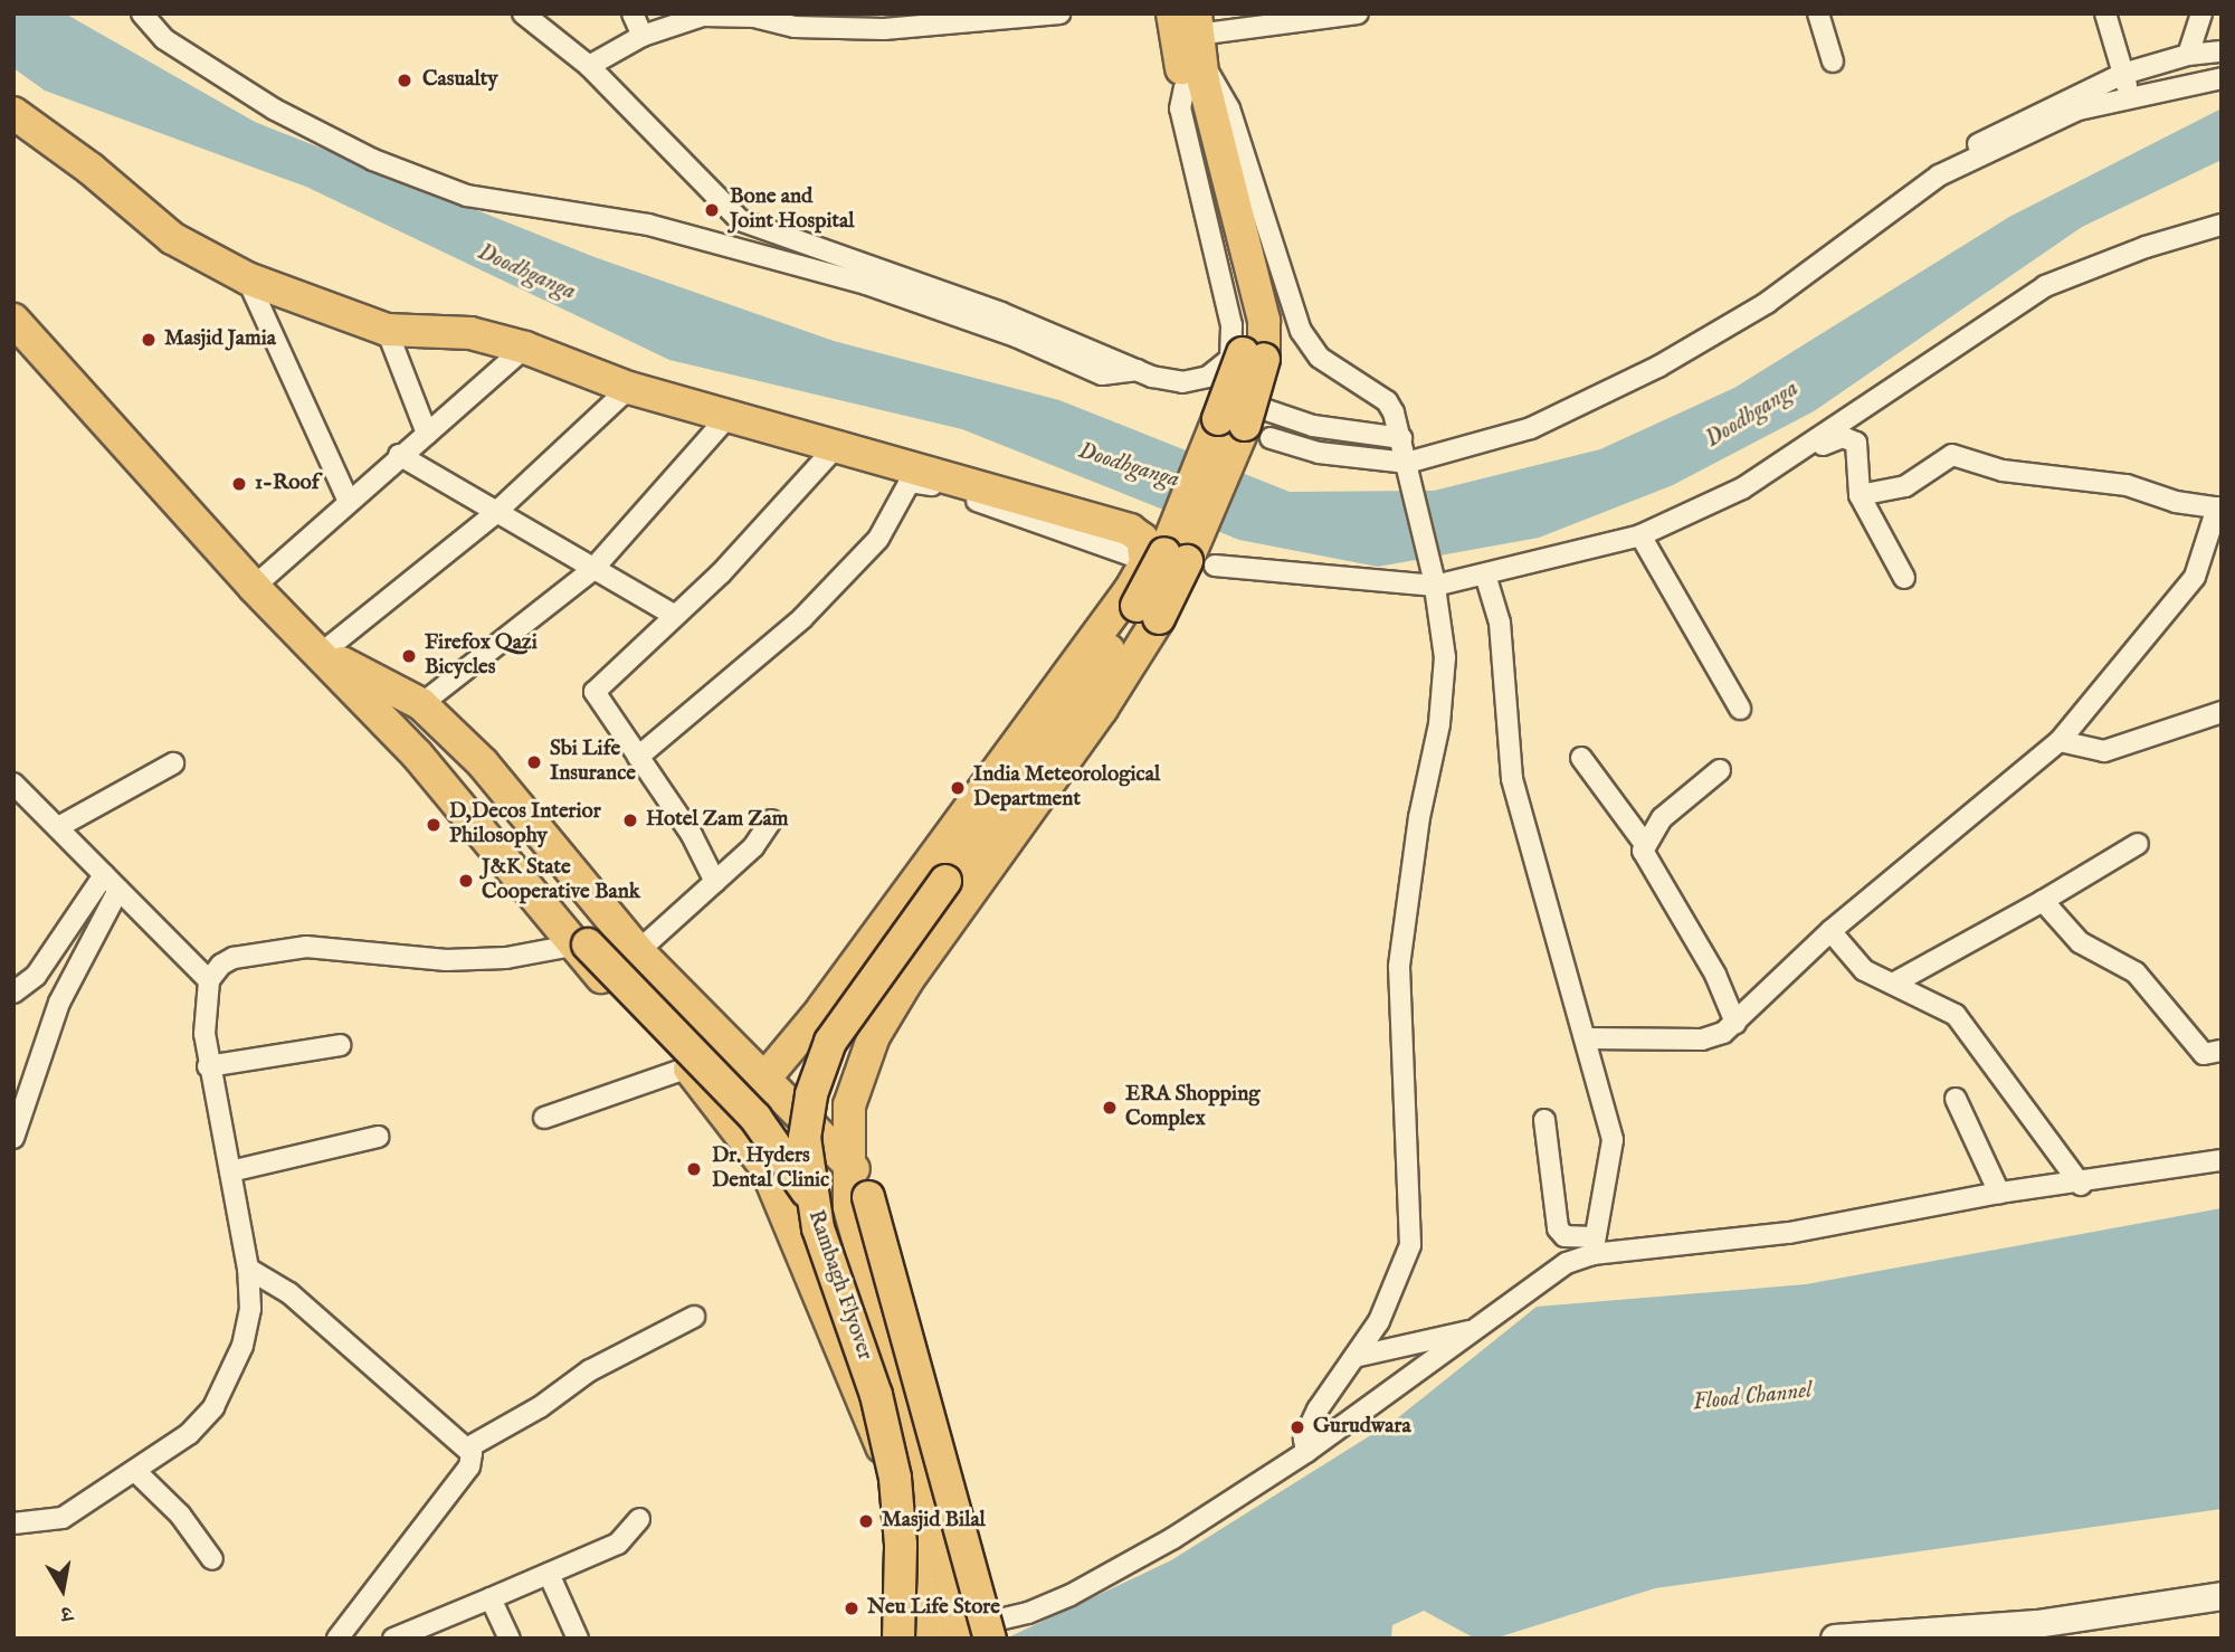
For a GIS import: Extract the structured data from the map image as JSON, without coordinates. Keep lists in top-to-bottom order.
{
  "streets": {
    "main road": ["Rambagh Flyover"]
  },
  "water": ["Doodhganga", "Flood Channel"],
  "places": [
    "Casualty",
    "Bone and Joint Hospital",
    "Masjid Jamia",
    "1-Roof",
    "Firefox Qazi Bicycles",
    "Sbi Life Insurance",
    "India Meteorological Department",
    "Hotel Zam Zam",
    "D,Decos Interior Philosophy",
    "J&K State Cooperative Bank",
    "ERA Shopping Complex",
    "Dr. Hyders Dental Clinic",
    "Gurudwara",
    "Masjid Bilal",
    "Neu Life Store"
  ],
  "north": "bottom"
}
